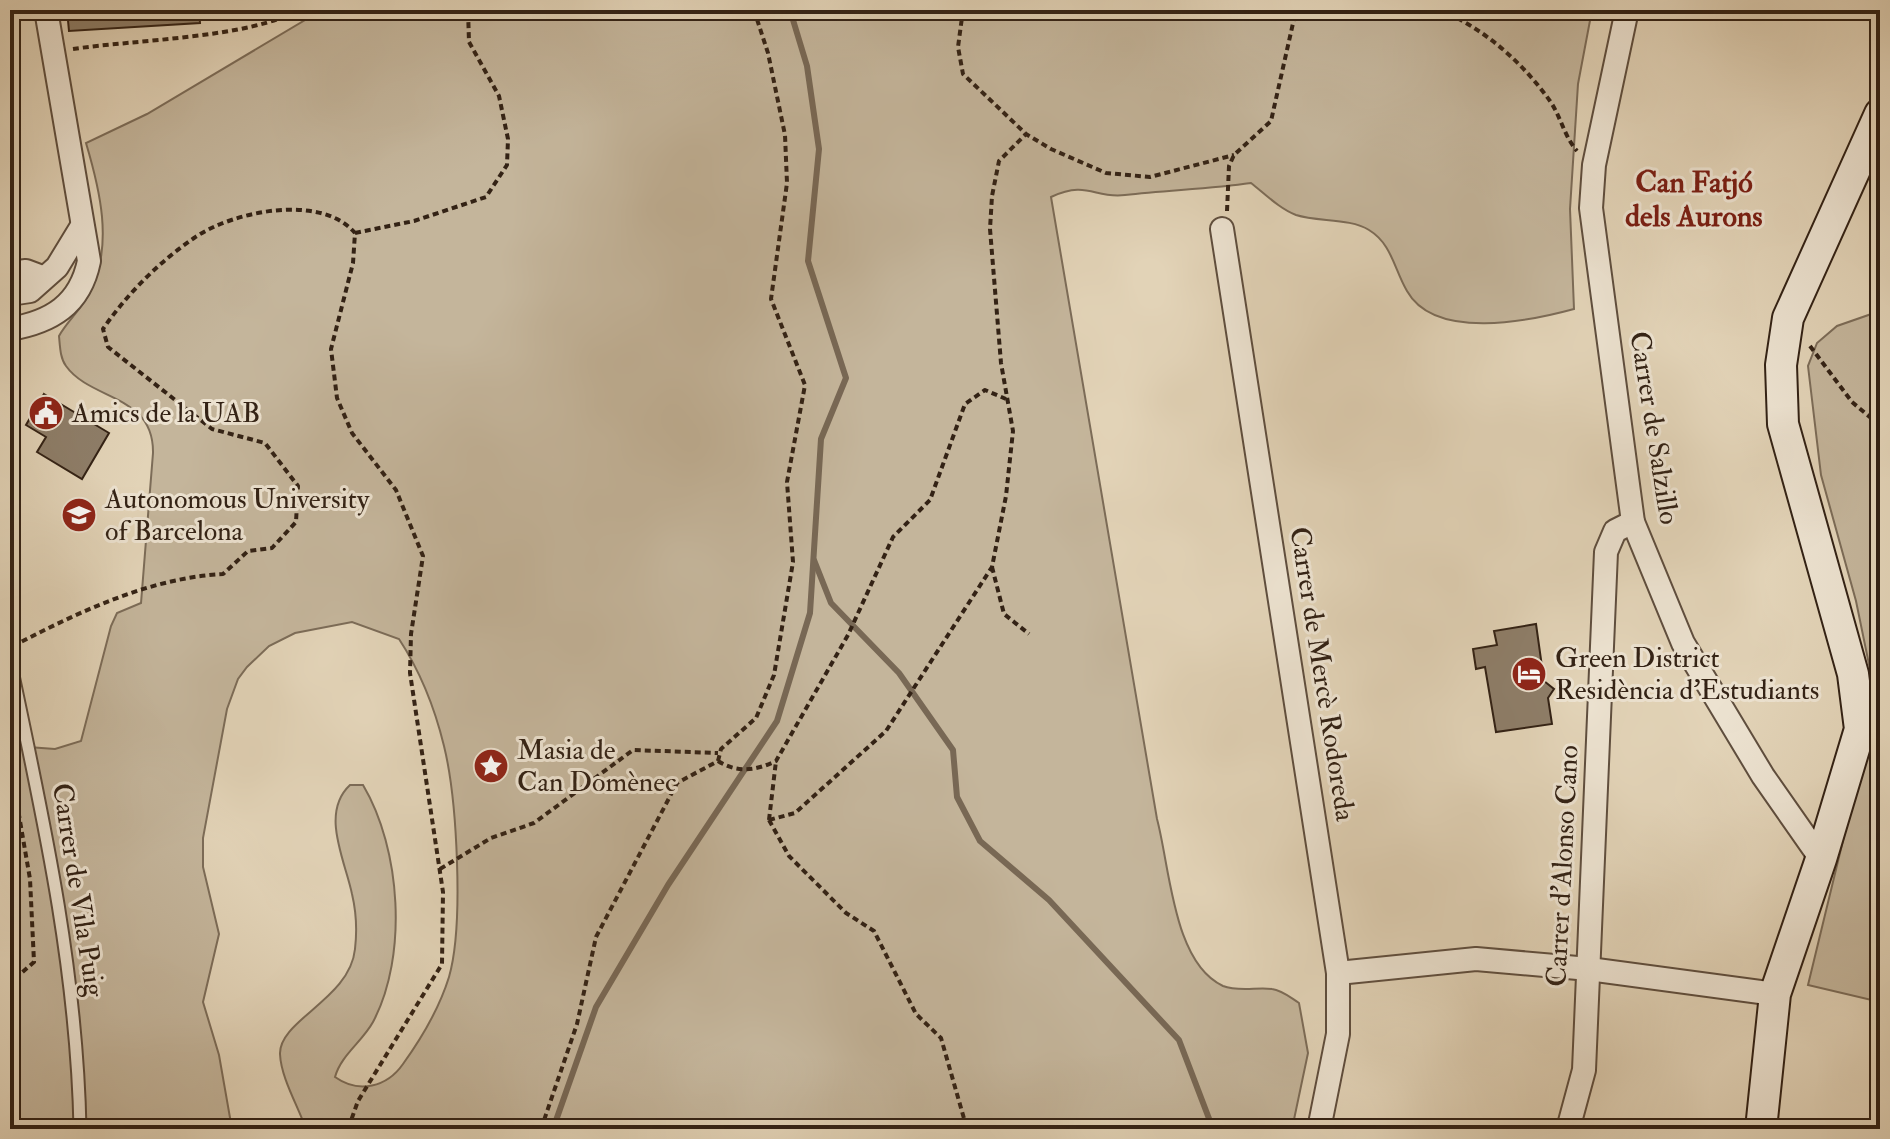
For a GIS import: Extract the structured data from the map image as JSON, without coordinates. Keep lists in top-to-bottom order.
{
  "streets": {
    "street": ["Carrer de Salzillo", "Carrer de Mercè Rodoreda", "Carrer d'Alonso Cano"],
    "lane": ["Carrer de Vila Puig"]
  },
  "crossings": [
    ["Carrer de Salzillo", "Carrer d'Alonso Cano"]
  ],
  "districts": ["Can Fatjó dels Aurons"],
  "places": {
    "public building": ["Amics de la UAB"],
    "school or university": ["Autonomous University of Barcelona"],
    "hotel": ["Green District Residència d'Estudiants"],
    "place": ["Masia de Can Domènec"]
  }
}
